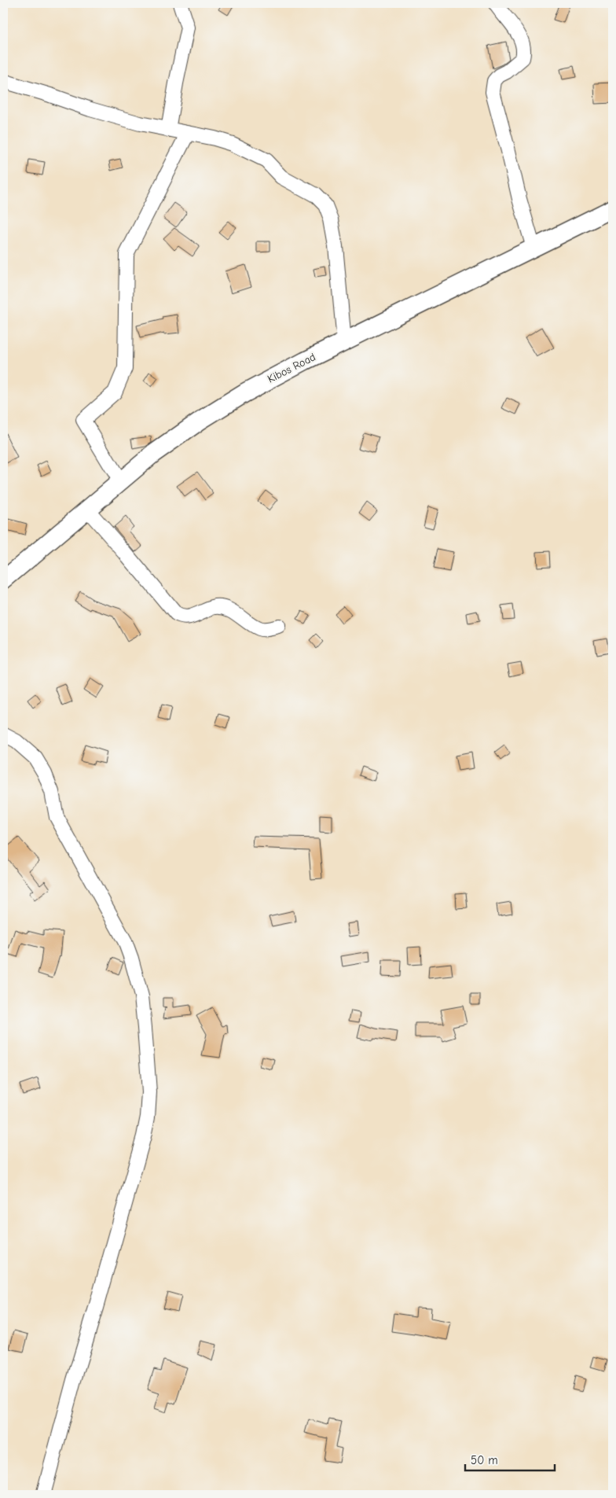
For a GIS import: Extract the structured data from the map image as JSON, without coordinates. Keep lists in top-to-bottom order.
{
  "streets": {
    "main road": ["Kibos Road"]
  },
  "scale_bar": "50 m"
}
